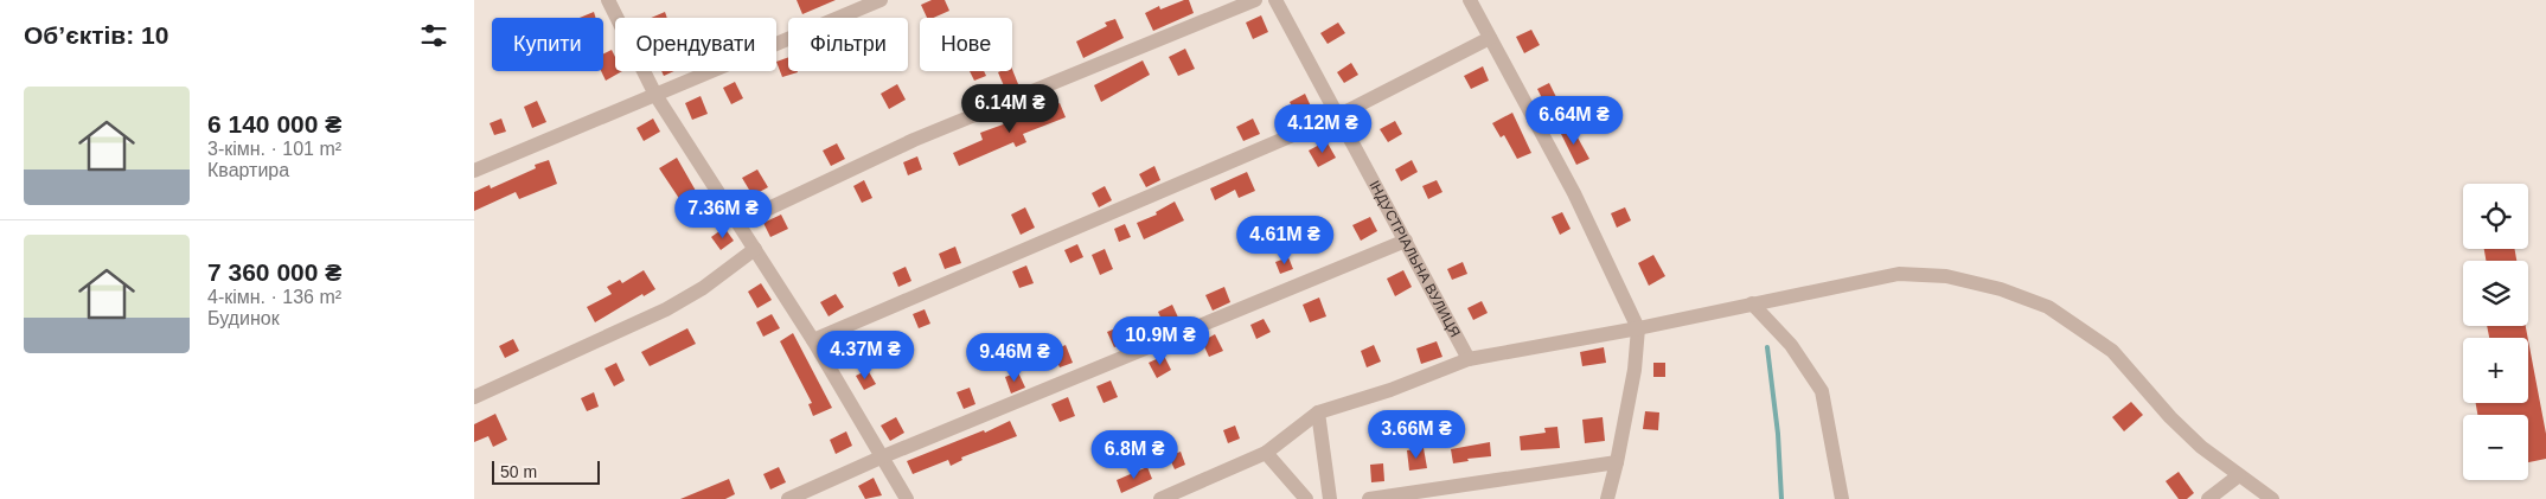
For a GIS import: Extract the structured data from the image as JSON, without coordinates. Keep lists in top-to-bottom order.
{
  "streets": {
    "street": ["ІНДУСТРІАЛЬНА ВУЛИЦЯ"]
  },
  "scale_bar": "50 m",
  "page": {
    "heading": "Об’єктів: 10",
    "chip": [
      "Купити",
      "Орендувати",
      "Фільтри",
      "Нове"
    ],
    "list": [
      {
        "name": "6 140 000 ₴",
        "note": "3-кімн. · 101 m² · Квартира"
      },
      {
        "name": "7 360 000 ₴",
        "note": "4-кімн. · 136 m² · Будинок"
      }
    ],
    "price": [
      "6.14M ₴",
      "6.64M ₴",
      "4.12M ₴",
      "7.36M ₴",
      "4.61M ₴",
      "10.9M ₴",
      "4.37M ₴",
      "9.46M ₴",
      "3.66M ₴",
      "6.8M ₴"
    ],
    "map_buttons": ["+", "−"],
    "scale": "50 m"
  }
}
